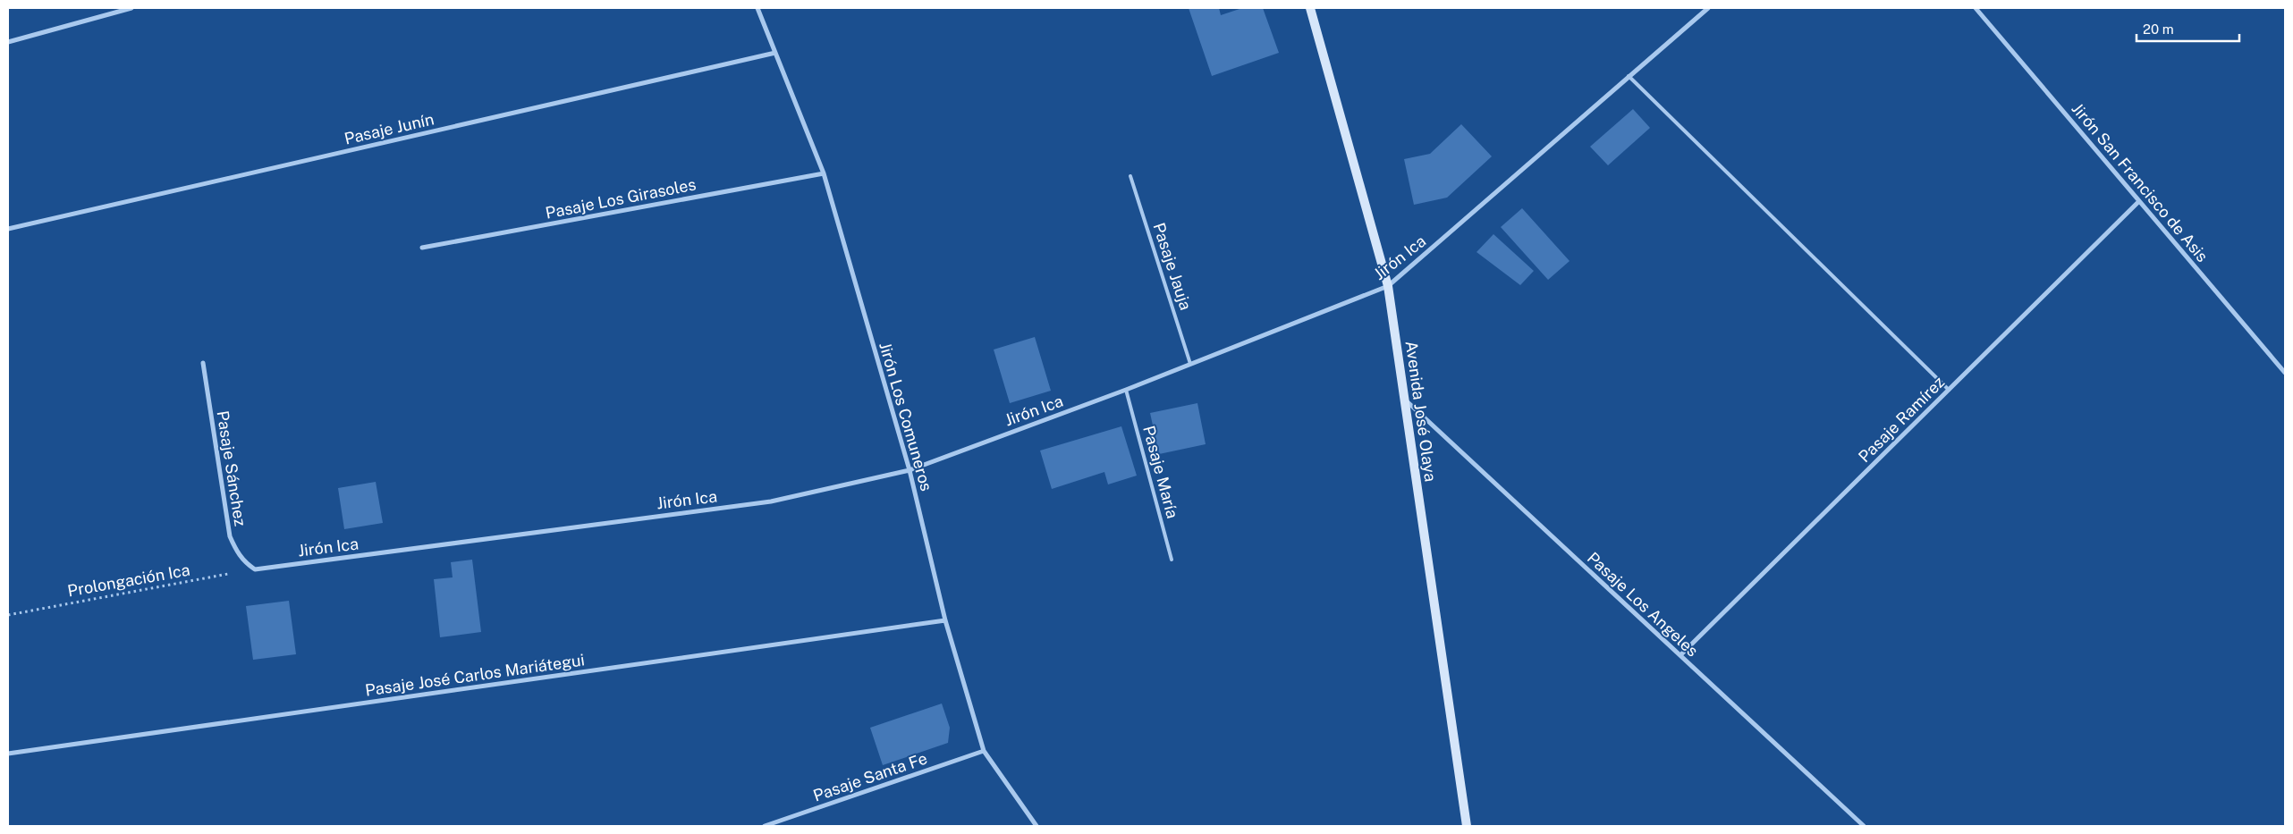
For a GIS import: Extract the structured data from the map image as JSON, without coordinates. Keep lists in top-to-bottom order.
{
  "streets": {
    "street": [
      "Pasaje Junín",
      "Jirón San Francisco de Asis",
      "Pasaje Los Girasoles",
      "Jirón Ica",
      "Avenida José Olaya",
      "Jirón Los Comuneros",
      "Pasaje Ramírez",
      "Pasaje Sánchez",
      "Pasaje Los Angeles",
      "Pasaje José Carlos Mariátegui",
      "Pasaje Santa Fe"
    ],
    "lane": ["Pasaje Jauja", "Pasaje María"],
    "path": ["Prolongación Ica"]
  },
  "crossings": [
    ["Pasaje Junín", "Jirón Los Comuneros"],
    ["Jirón San Francisco de Asis", "Pasaje Ramírez"],
    ["Pasaje Los Girasoles", "Jirón Los Comuneros"],
    ["Jirón Ica", "Pasaje Jauja"],
    ["Jirón Ica", "Avenida José Olaya"],
    ["Jirón Ica", "Jirón Los Comuneros"],
    ["Jirón Ica", "Pasaje Sánchez"],
    ["Jirón Ica", "Pasaje María"],
    ["Jirón Ica", "Prolongación Ica"],
    ["Avenida José Olaya", "Pasaje Los Angeles"],
    ["Jirón Los Comuneros", "Pasaje José Carlos Mariátegui"],
    ["Jirón Los Comuneros", "Pasaje Santa Fe"],
    ["Pasaje Ramírez", "Pasaje Los Angeles"],
    ["Pasaje Sánchez", "Prolongación Ica"]
  ],
  "scale_bar": "20 m"
}
